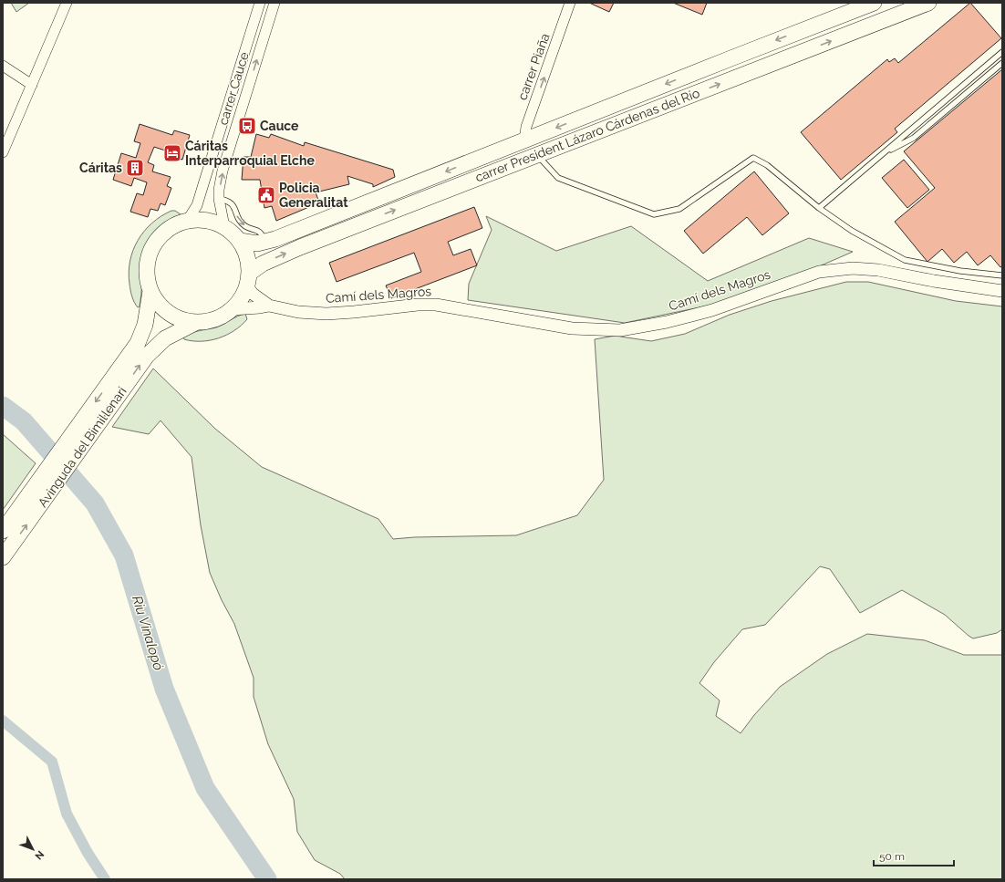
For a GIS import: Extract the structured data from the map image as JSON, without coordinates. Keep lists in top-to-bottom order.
{
  "streets": {
    "main road": ["carrer President Lázaro Cárdenas del Río", "Avinguda del Bimil·lenari"],
    "street": ["carrer Piaña", "carrer Cauce", "Camí dels Magros"]
  },
  "crossings": [
    ["carrer Piaña", "carrer President Lázaro Cárdenas del Río"],
    ["carrer Cauce", "carrer President Lázaro Cárdenas del Río"],
    ["carrer Cauce", "Camí dels Magros"],
    ["carrer Cauce", "Avinguda del Bimil·lenari"],
    ["carrer President Lázaro Cárdenas del Río", "Camí dels Magros"],
    ["carrer President Lázaro Cárdenas del Río", "Avinguda del Bimil·lenari"],
    ["Camí dels Magros", "Avinguda del Bimil·lenari"]
  ],
  "one_way": ["carrer Piaña"],
  "water": ["Riu Vinalopó"],
  "places": {
    "bus stop": ["Cauce"],
    "hotel": ["Cáritas Interparroquial Elche"],
    "building": ["Cáritas"],
    "public building": ["Policia Generalitat"]
  },
  "scale_bar": "50 m",
  "north": "bottom right"
}
